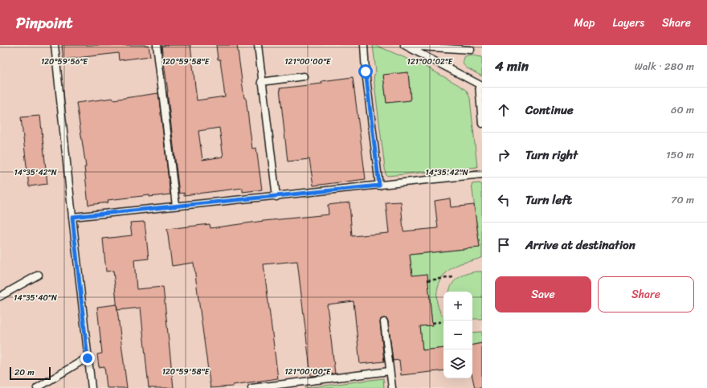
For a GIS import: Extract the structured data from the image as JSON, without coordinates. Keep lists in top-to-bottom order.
{
  "scale_bar": "20 m",
  "page": {
    "header": "Pinpoint",
    "nav": ["Map", "Layers", "Share"],
    "heading": ["4 min", "Walk · 280 m"],
    "list": [
      ["Continue", "60 m"],
      ["Turn right", "150 m"],
      ["Turn left", "70 m"],
      "Arrive at destination"
    ],
    "buttons": ["Save", "Share"],
    "map_buttons": ["+", "−"],
    "scale": "20 m"
  },
  "coordinates": [
    "120°59'56\"E",
    "120°59'58\"E",
    "121°00'00\"E",
    "121°00'02\"E",
    "14°35'42\"N",
    "14°35'40\"N"
  ]
}
